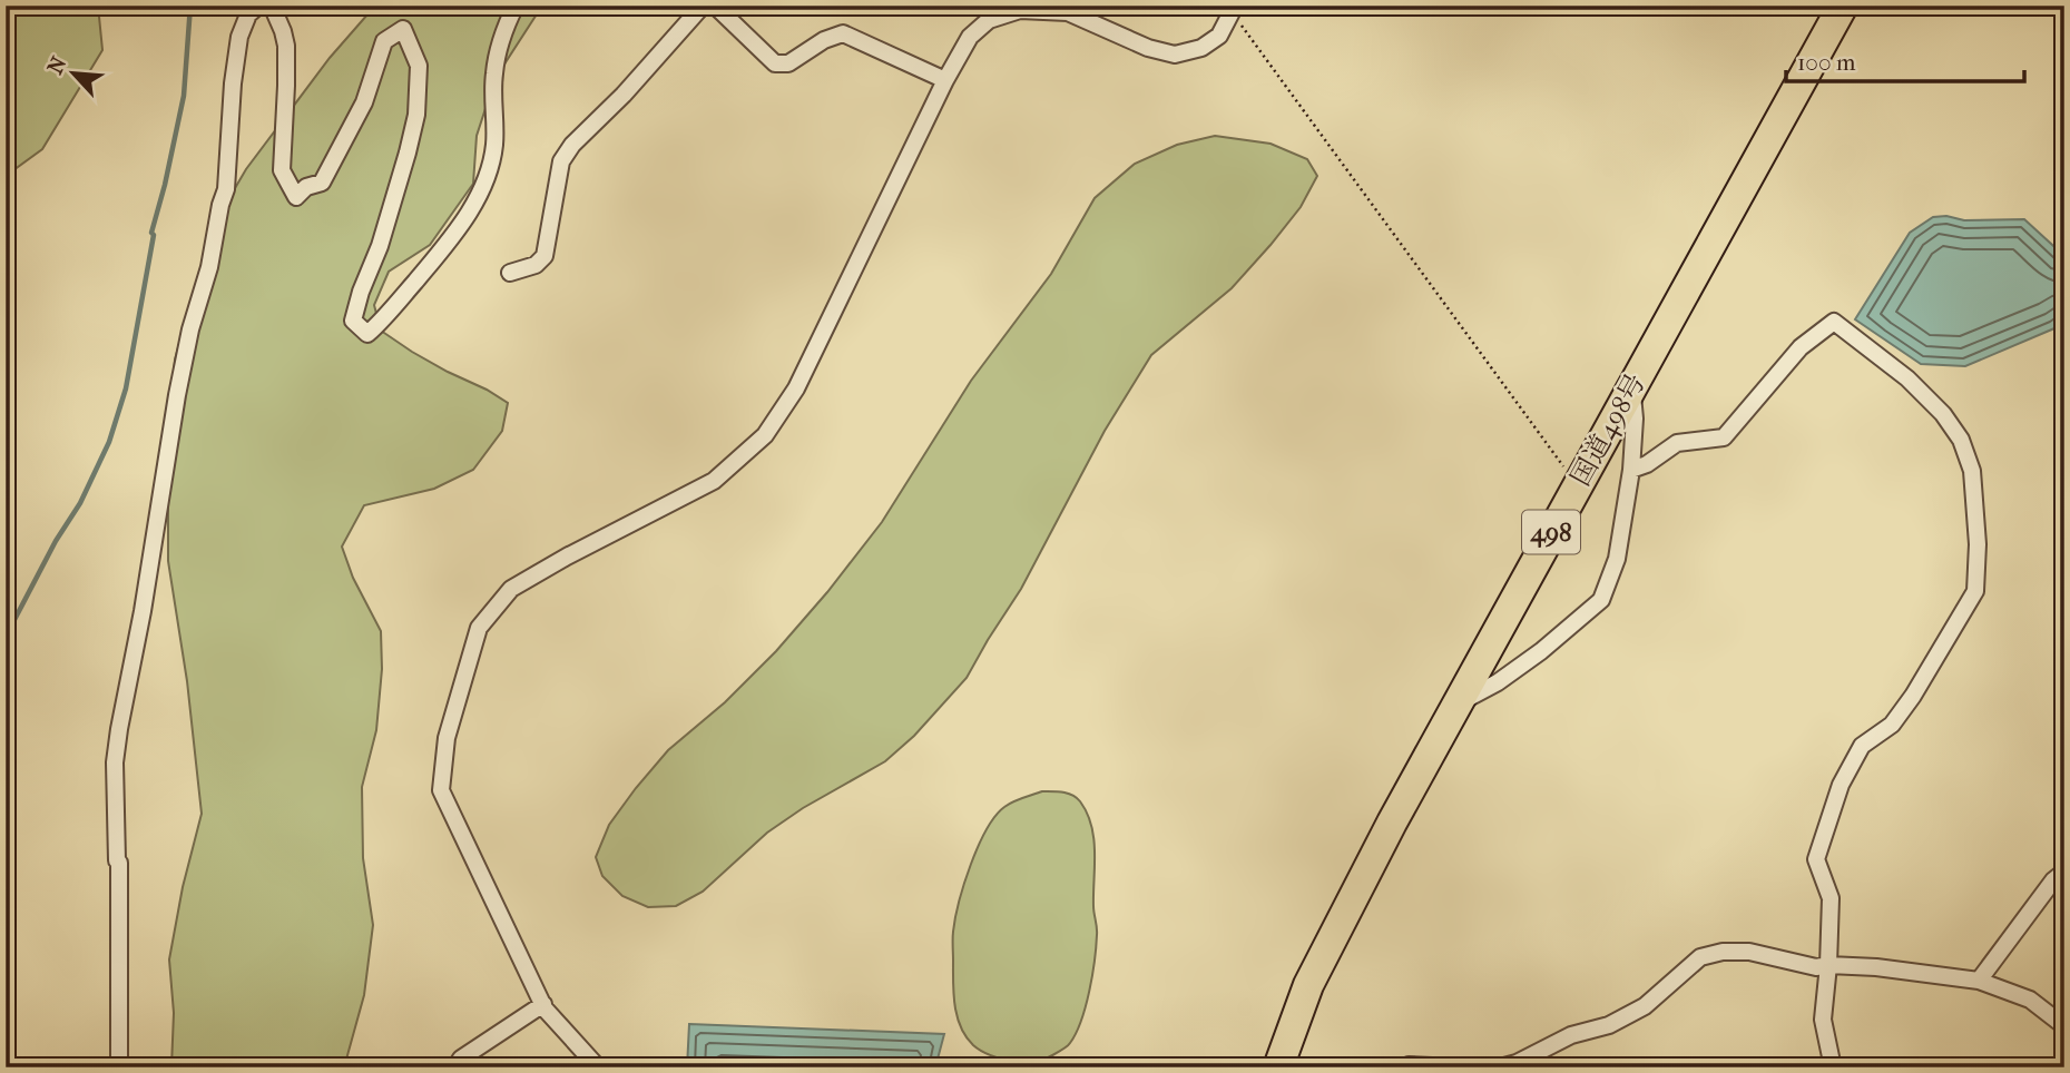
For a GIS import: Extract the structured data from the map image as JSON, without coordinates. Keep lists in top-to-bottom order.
{
  "streets": {
    "highway": ["国道498号", "498"]
  },
  "scale_bar": "100 m",
  "north": "top left"
}
